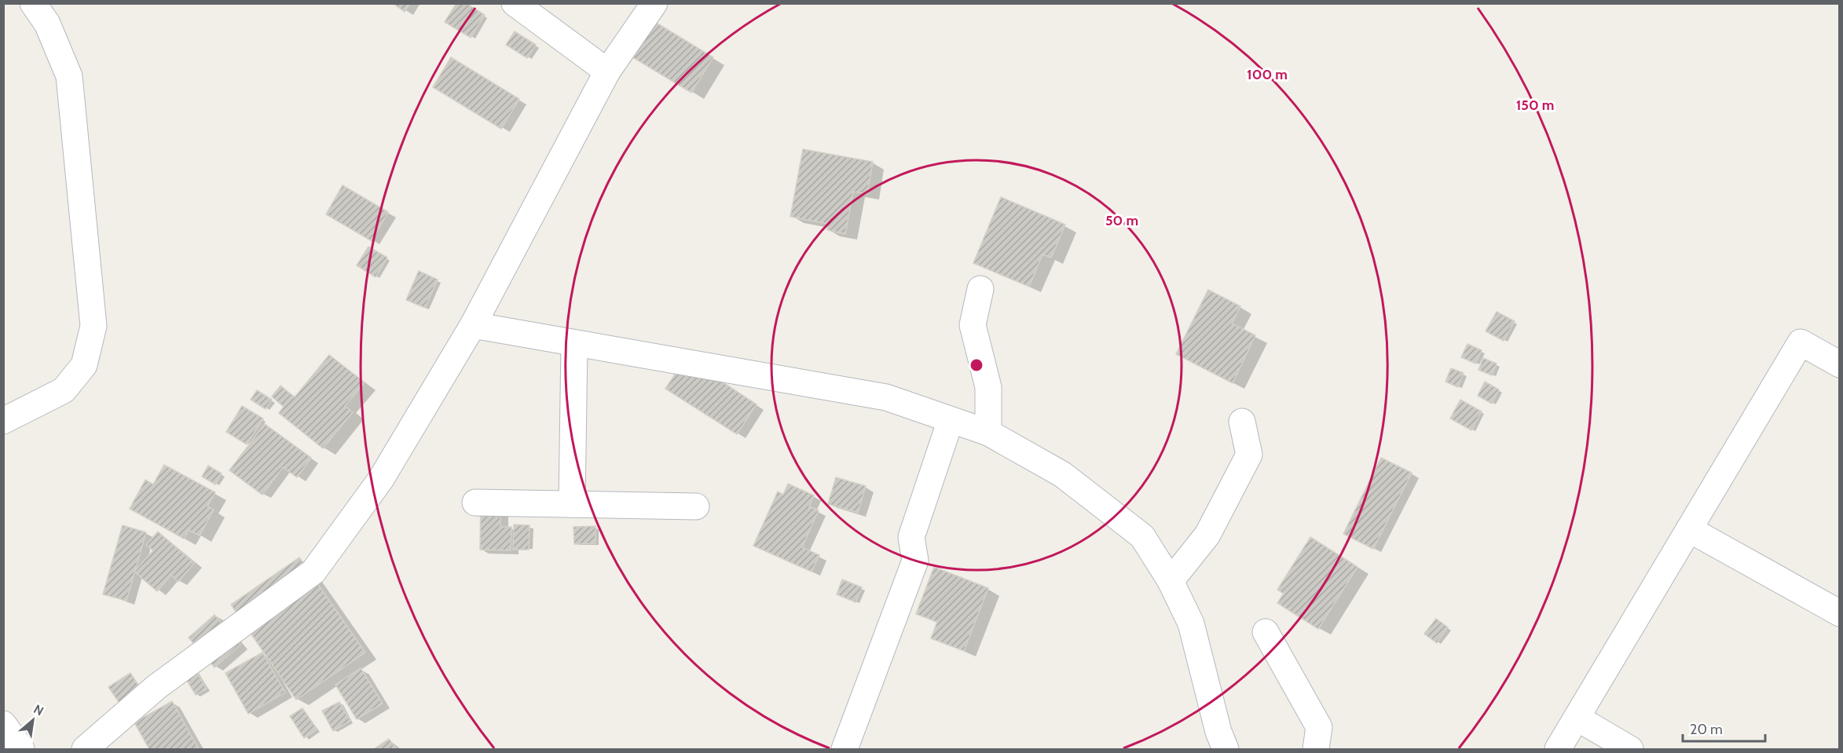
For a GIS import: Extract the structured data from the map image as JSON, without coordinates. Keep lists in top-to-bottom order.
{
  "scale_bar": "20 m",
  "north": "top right",
  "rings": ["100 m", "150 m", "50 m"]
}
